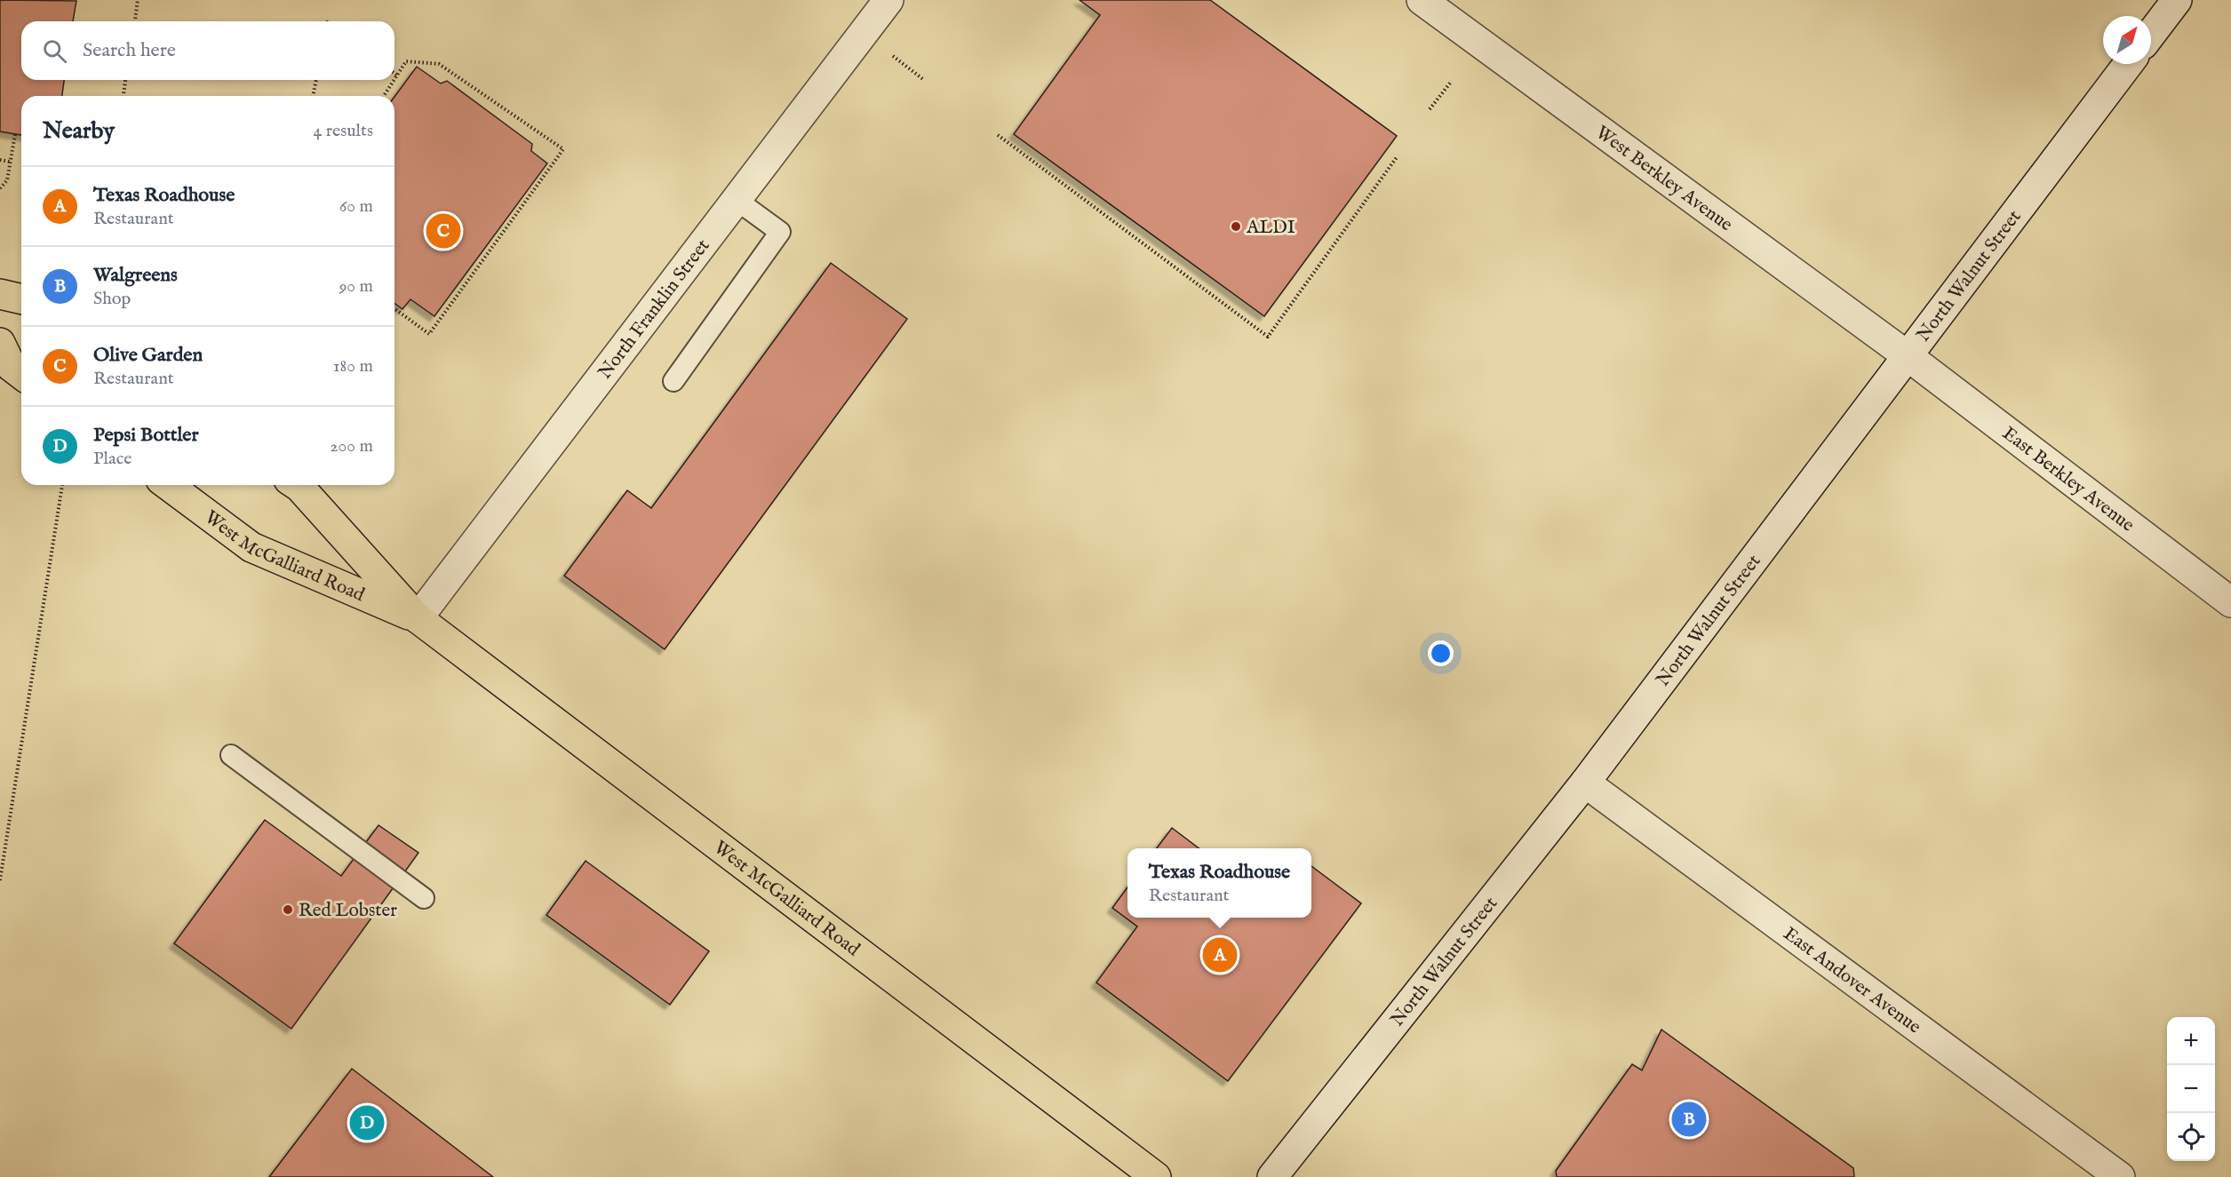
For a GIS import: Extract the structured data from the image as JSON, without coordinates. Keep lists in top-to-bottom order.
{
  "streets": {
    "main road": ["West McGalliard Road"],
    "street": [
      "West Berkley Avenue",
      "North Walnut Street",
      "North Franklin Street",
      "East Berkley Avenue",
      "East Andover Avenue"
    ]
  },
  "crossings": [
    ["West Berkley Avenue", "North Walnut Street"],
    ["West Berkley Avenue", "East Berkley Avenue"],
    ["North Walnut Street", "East Berkley Avenue"],
    ["North Walnut Street", "East Andover Avenue"],
    ["North Franklin Street", "West McGalliard Road"]
  ],
  "places": ["ALDI", "Red Lobster"],
  "north": "top right",
  "page": {
    "search": "Search here",
    "heading": ["Nearby", "4 results"],
    "list": [
      {
        "mark": "A",
        "name": "Texas Roadhouse",
        "note": "Restaurant",
        "value": "60 m"
      },
      {
        "mark": "B",
        "name": "Walgreens",
        "note": "Shop",
        "value": "90 m"
      },
      {
        "mark": "C",
        "name": "Olive Garden",
        "note": "Restaurant",
        "value": "180 m"
      },
      {
        "mark": "D",
        "name": "Pepsi Bottler",
        "note": "Place",
        "value": "200 m"
      }
    ],
    "pins": [
      "C",
      "A",
      "B",
      "D"
    ],
    "popup": ["Texas Roadhouse", "Restaurant"],
    "map_buttons": ["+", "−"]
  }
}
